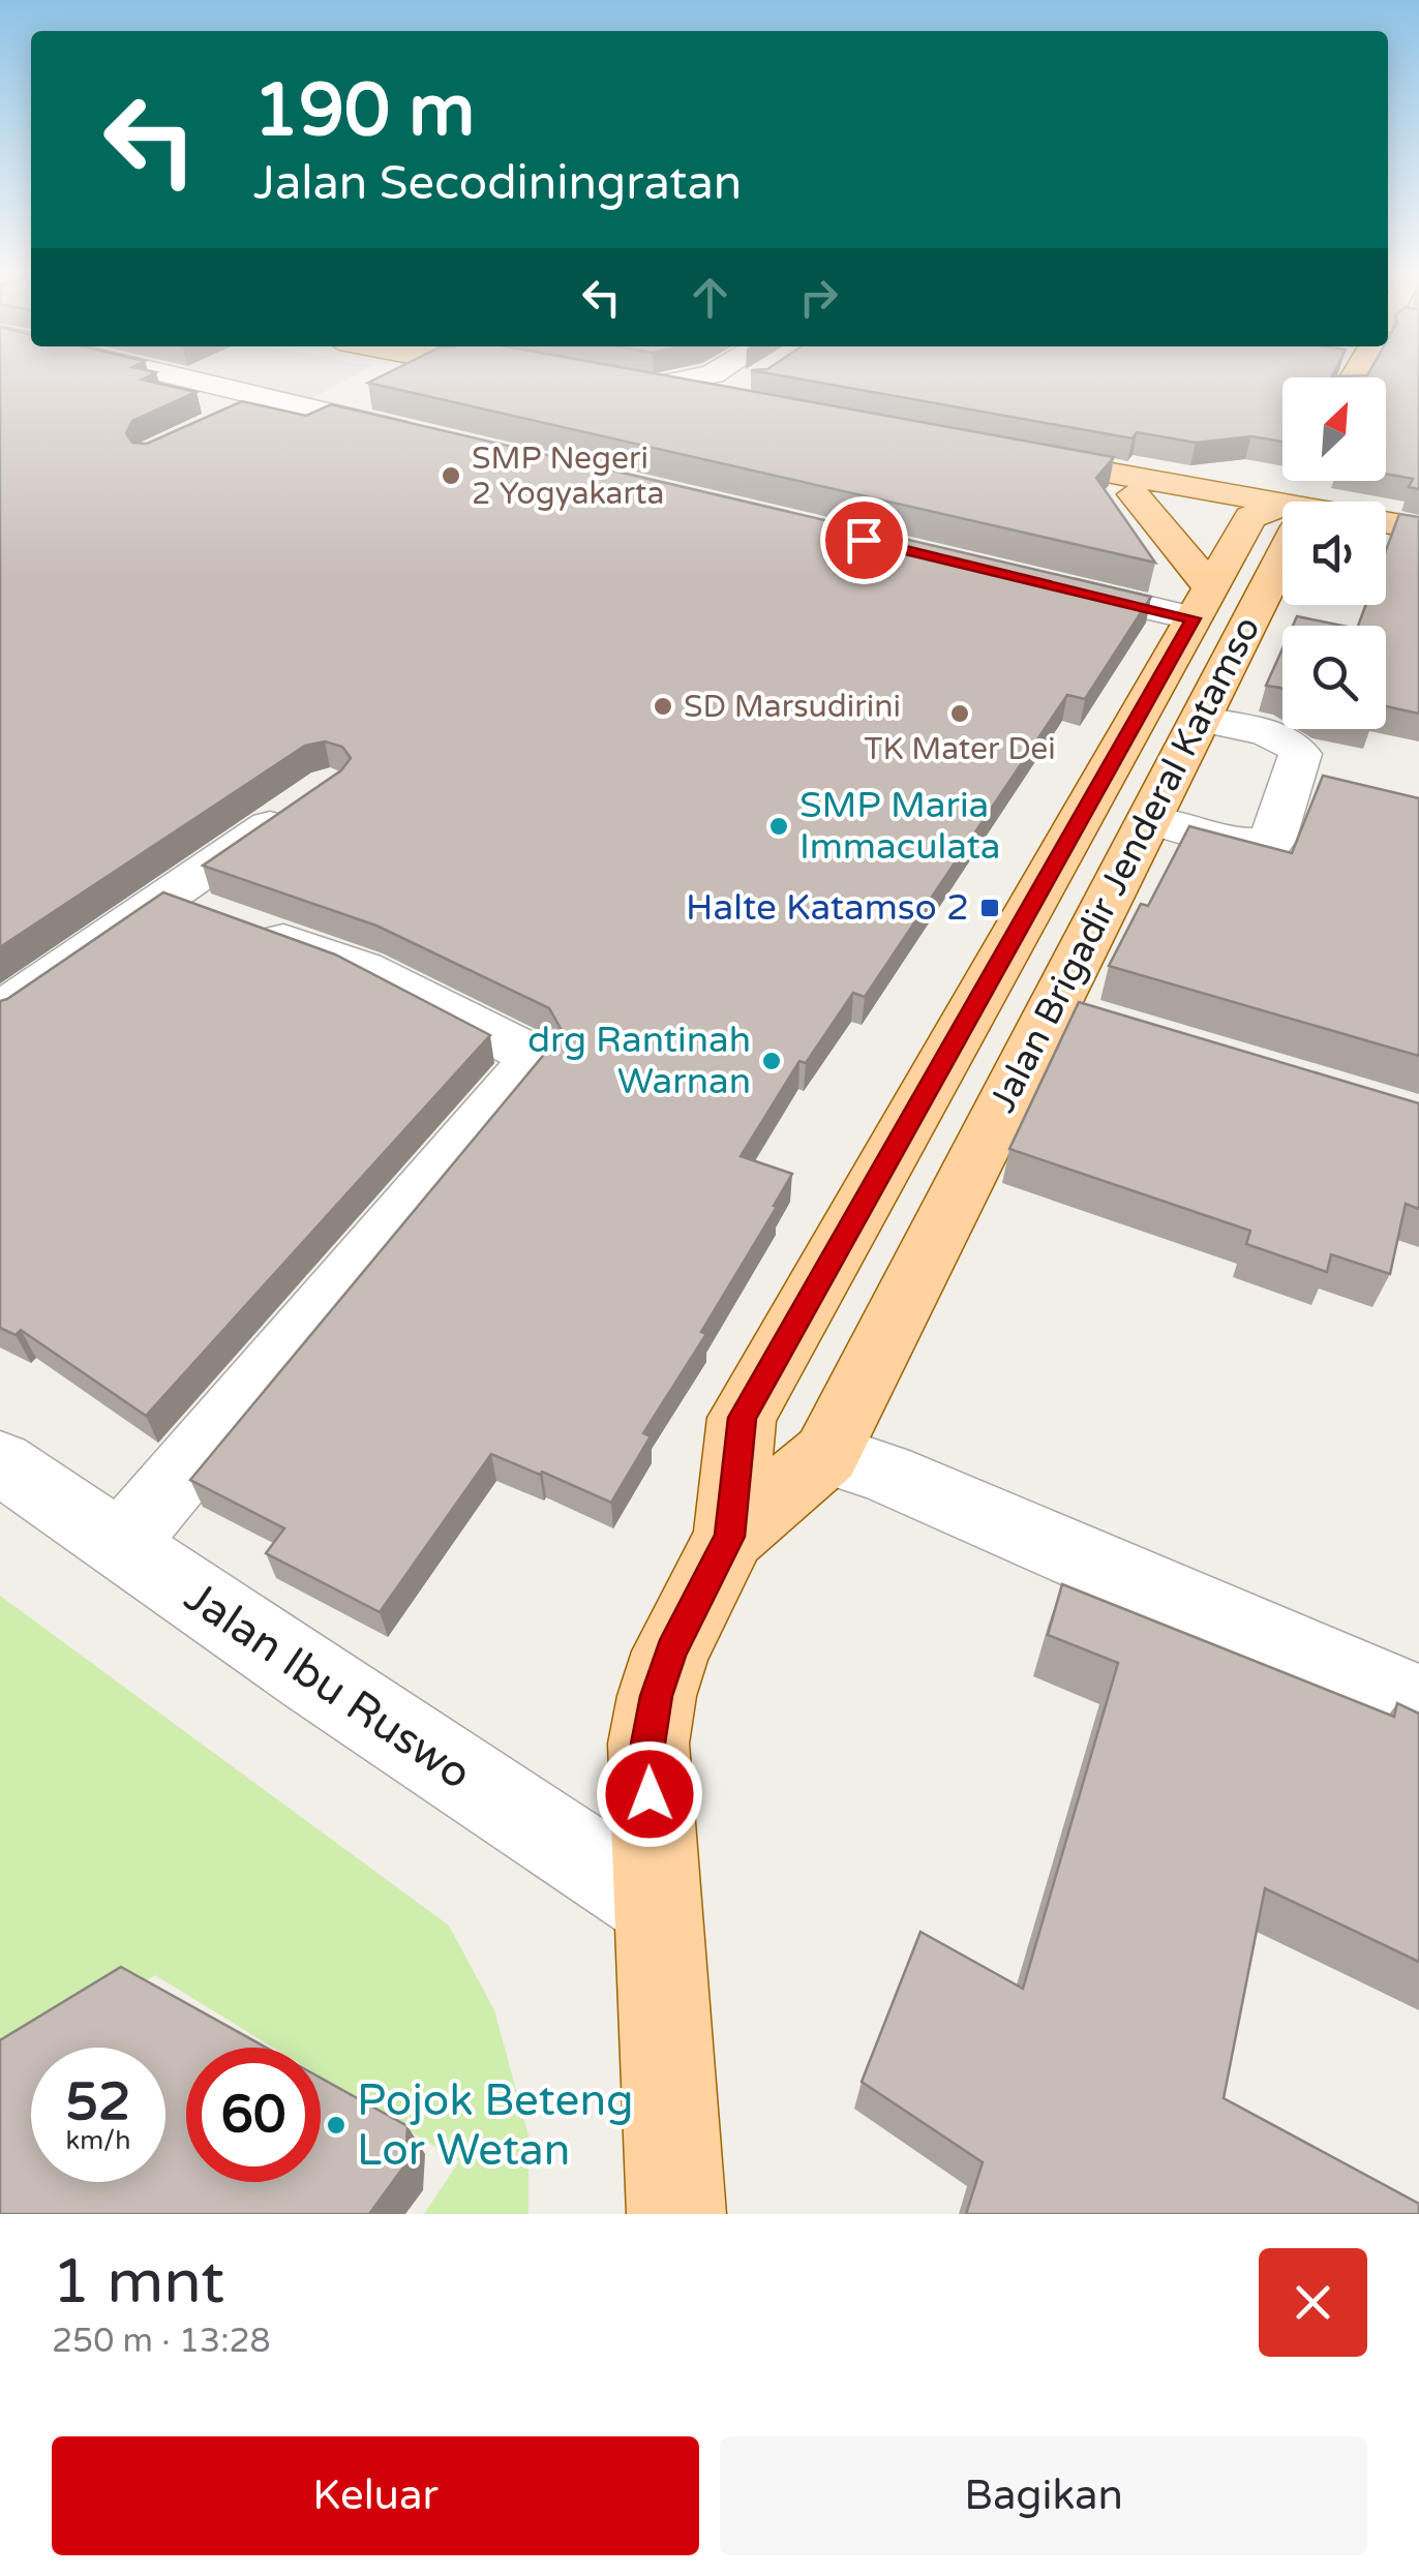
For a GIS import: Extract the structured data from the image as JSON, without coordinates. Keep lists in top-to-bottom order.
{
  "streets": {
    "main road": ["Jalan Brigadir Jenderal Katamso"],
    "street": ["Jalan Ibu Ruswo"]
  },
  "crossings": [
    ["Jalan Brigadir Jenderal Katamso", "Jalan Ibu Ruswo"]
  ],
  "places": {
    "other": [
      "SMP Negeri 2 Yogyakarta",
      "SD Marsudirini",
      "TK Mater Dei",
      "SMP Maria Immaculata",
      "drg Rantinah Warnan",
      "Pojok Beteng Lor Wetan"
    ],
    "transit": ["Halte Katamso 2"]
  },
  "north": "top right",
  "page": {
    "turn": ["190 m", "Jalan Secodiningratan"],
    "speed": "52 km/h",
    "limit": "60",
    "heading": ["1 mnt", "250 m · 13:28"],
    "buttons": ["Keluar", "Bagikan"]
  }
}
